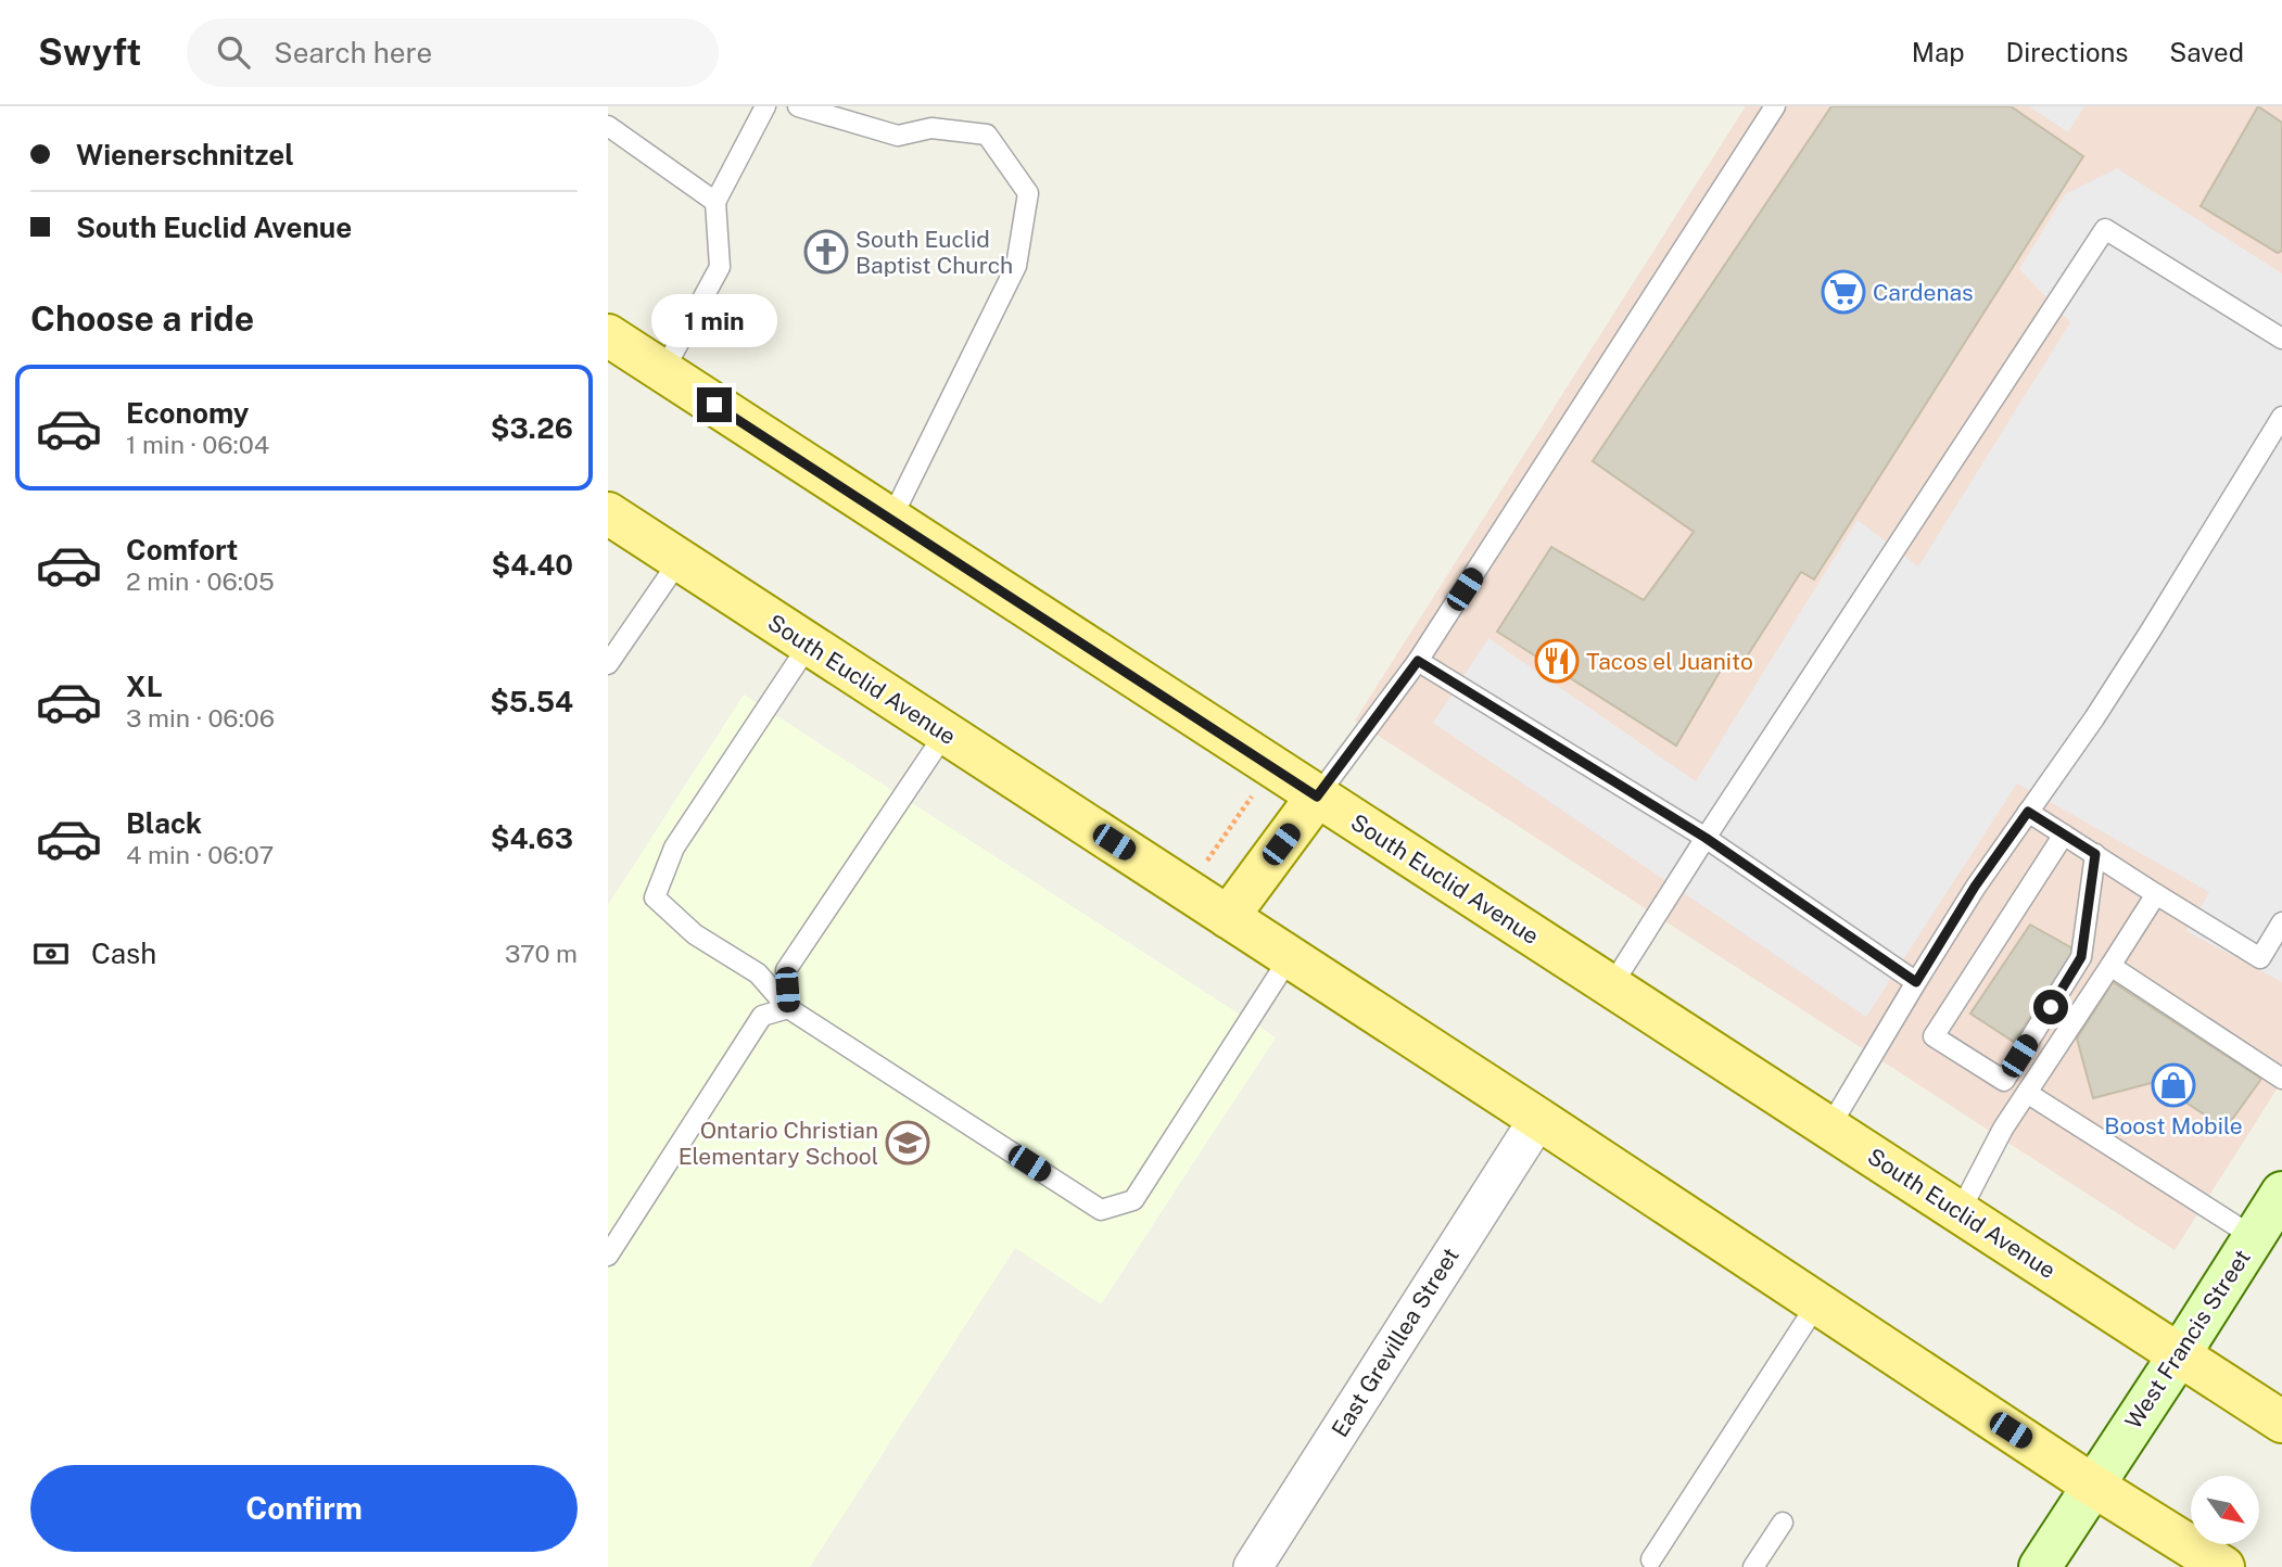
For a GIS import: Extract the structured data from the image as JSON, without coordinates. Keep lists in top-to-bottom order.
{
  "streets": {
    "main road": ["South Euclid Avenue"],
    "street": ["West Francis Street", "East Grevillea Street"]
  },
  "crossings": [
    ["South Euclid Avenue", "West Francis Street"],
    ["South Euclid Avenue", "East Grevillea Street"]
  ],
  "places": {
    "church": ["South Euclid Baptist Church"],
    "supermarket": ["Cardenas"],
    "restaurant": ["Tacos el Juanito"],
    "shop": ["Boost Mobile"],
    "school or university": ["Ontario Christian Elementary School"]
  },
  "north": "bottom right",
  "page": {
    "header": "Swyft",
    "search": "Search here",
    "nav": ["Map", "Directions", "Saved"],
    "banner": ["Wienerschnitzel", "South Euclid Avenue"],
    "heading": "Choose a ride",
    "bubble": "1 min",
    "list": [
      {
        "name": "Economy",
        "note": "1 min · 06:04",
        "value": "$3.26"
      },
      {
        "name": "Comfort",
        "note": "2 min · 06:05",
        "value": "$4.40"
      },
      {
        "name": "XL",
        "note": "3 min · 06:06",
        "value": "$5.54"
      },
      {
        "name": "Black",
        "note": "4 min · 06:07",
        "value": "$4.63"
      }
    ],
    "pay": ["Cash", "370 m"],
    "buttons": "Confirm"
  }
}
